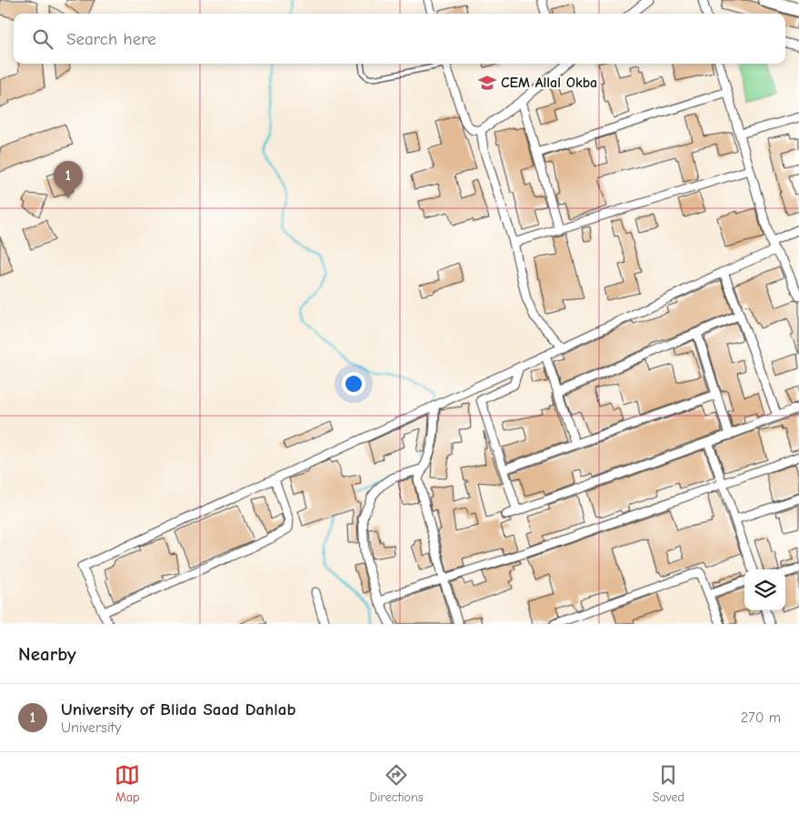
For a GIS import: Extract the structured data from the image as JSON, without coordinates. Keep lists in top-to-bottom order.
{
  "places": {
    "school or university": ["CEM Allal Okba"]
  },
  "page": {
    "search": "Search here",
    "pins": "1",
    "heading": "Nearby",
    "list": [
      {
        "mark": "1",
        "name": "University of Blida Saad Dahlab",
        "note": "University",
        "value": "270 m"
      }
    ],
    "nav": ["Map", "Directions", "Saved"]
  }
}
